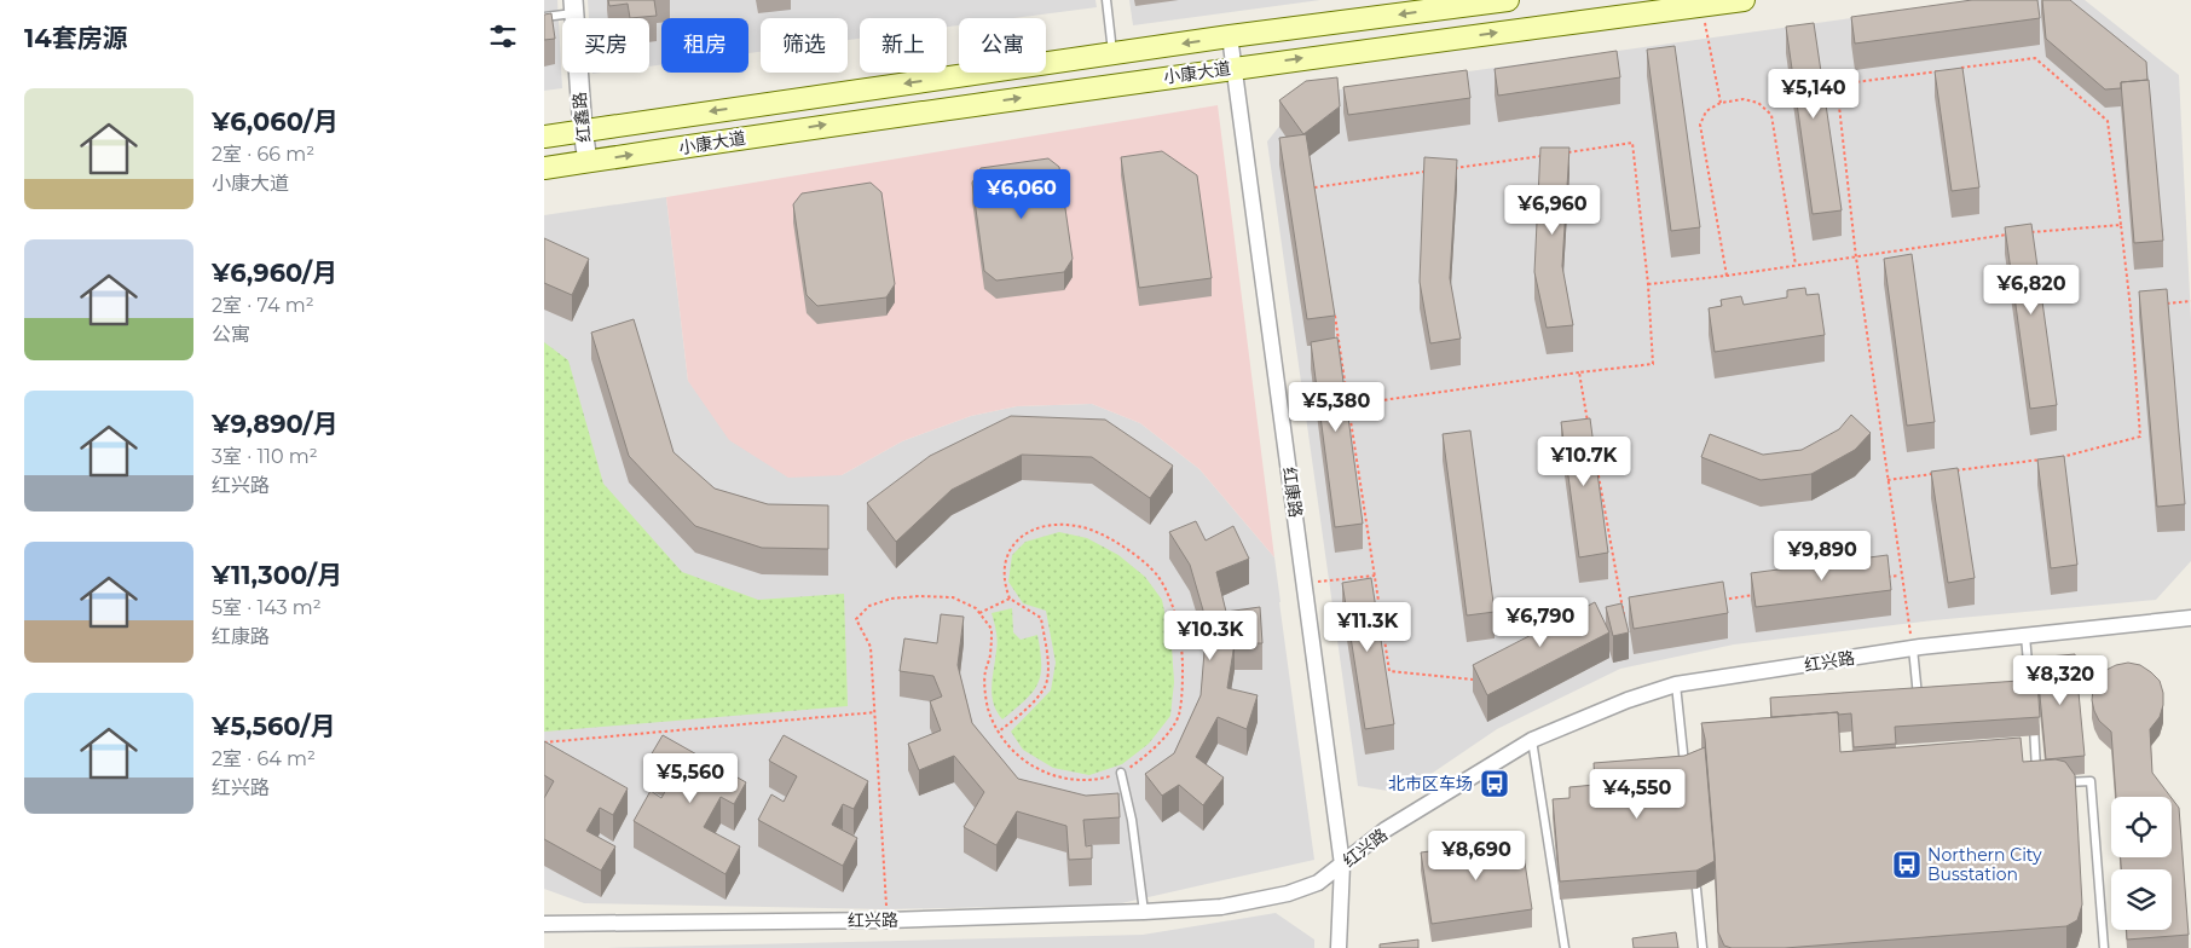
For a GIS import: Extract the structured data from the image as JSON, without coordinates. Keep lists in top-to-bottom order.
{
  "streets": {
    "main road": ["小康大道"],
    "street": ["红鑫路", "红康路", "红兴路"]
  },
  "crossings": [
    ["小康大道", "红鑫路"],
    ["小康大道", "红康路"],
    ["红康路", "红兴路"]
  ],
  "places": {
    "bus stop": ["北市区车场", "Northern City Busstation"]
  },
  "page": {
    "heading": "14套房源",
    "chip": [
      "买房",
      "租房",
      "筛选",
      "新上",
      "公寓"
    ],
    "price": [
      "¥5,140",
      "¥6,060",
      "¥6,960",
      "¥6,820",
      "¥5,380",
      "¥10.7K",
      "¥9,890",
      "¥6,790",
      "¥11.3K",
      "¥10.3K",
      "¥8,320",
      "¥5,560",
      "¥4,550",
      "¥8,690"
    ],
    "list": [
      {
        "name": "¥6,060/月",
        "note": "2室 · 66 m² · 小康大道"
      },
      {
        "name": "¥6,960/月",
        "note": "2室 · 74 m² · 公寓"
      },
      {
        "name": "¥9,890/月",
        "note": "3室 · 110 m² · 红兴路"
      },
      {
        "name": "¥11,300/月",
        "note": "5室 · 143 m² · 红康路"
      },
      {
        "name": "¥5,560/月",
        "note": "2室 · 64 m² · 红兴路"
      }
    ]
  }
}
